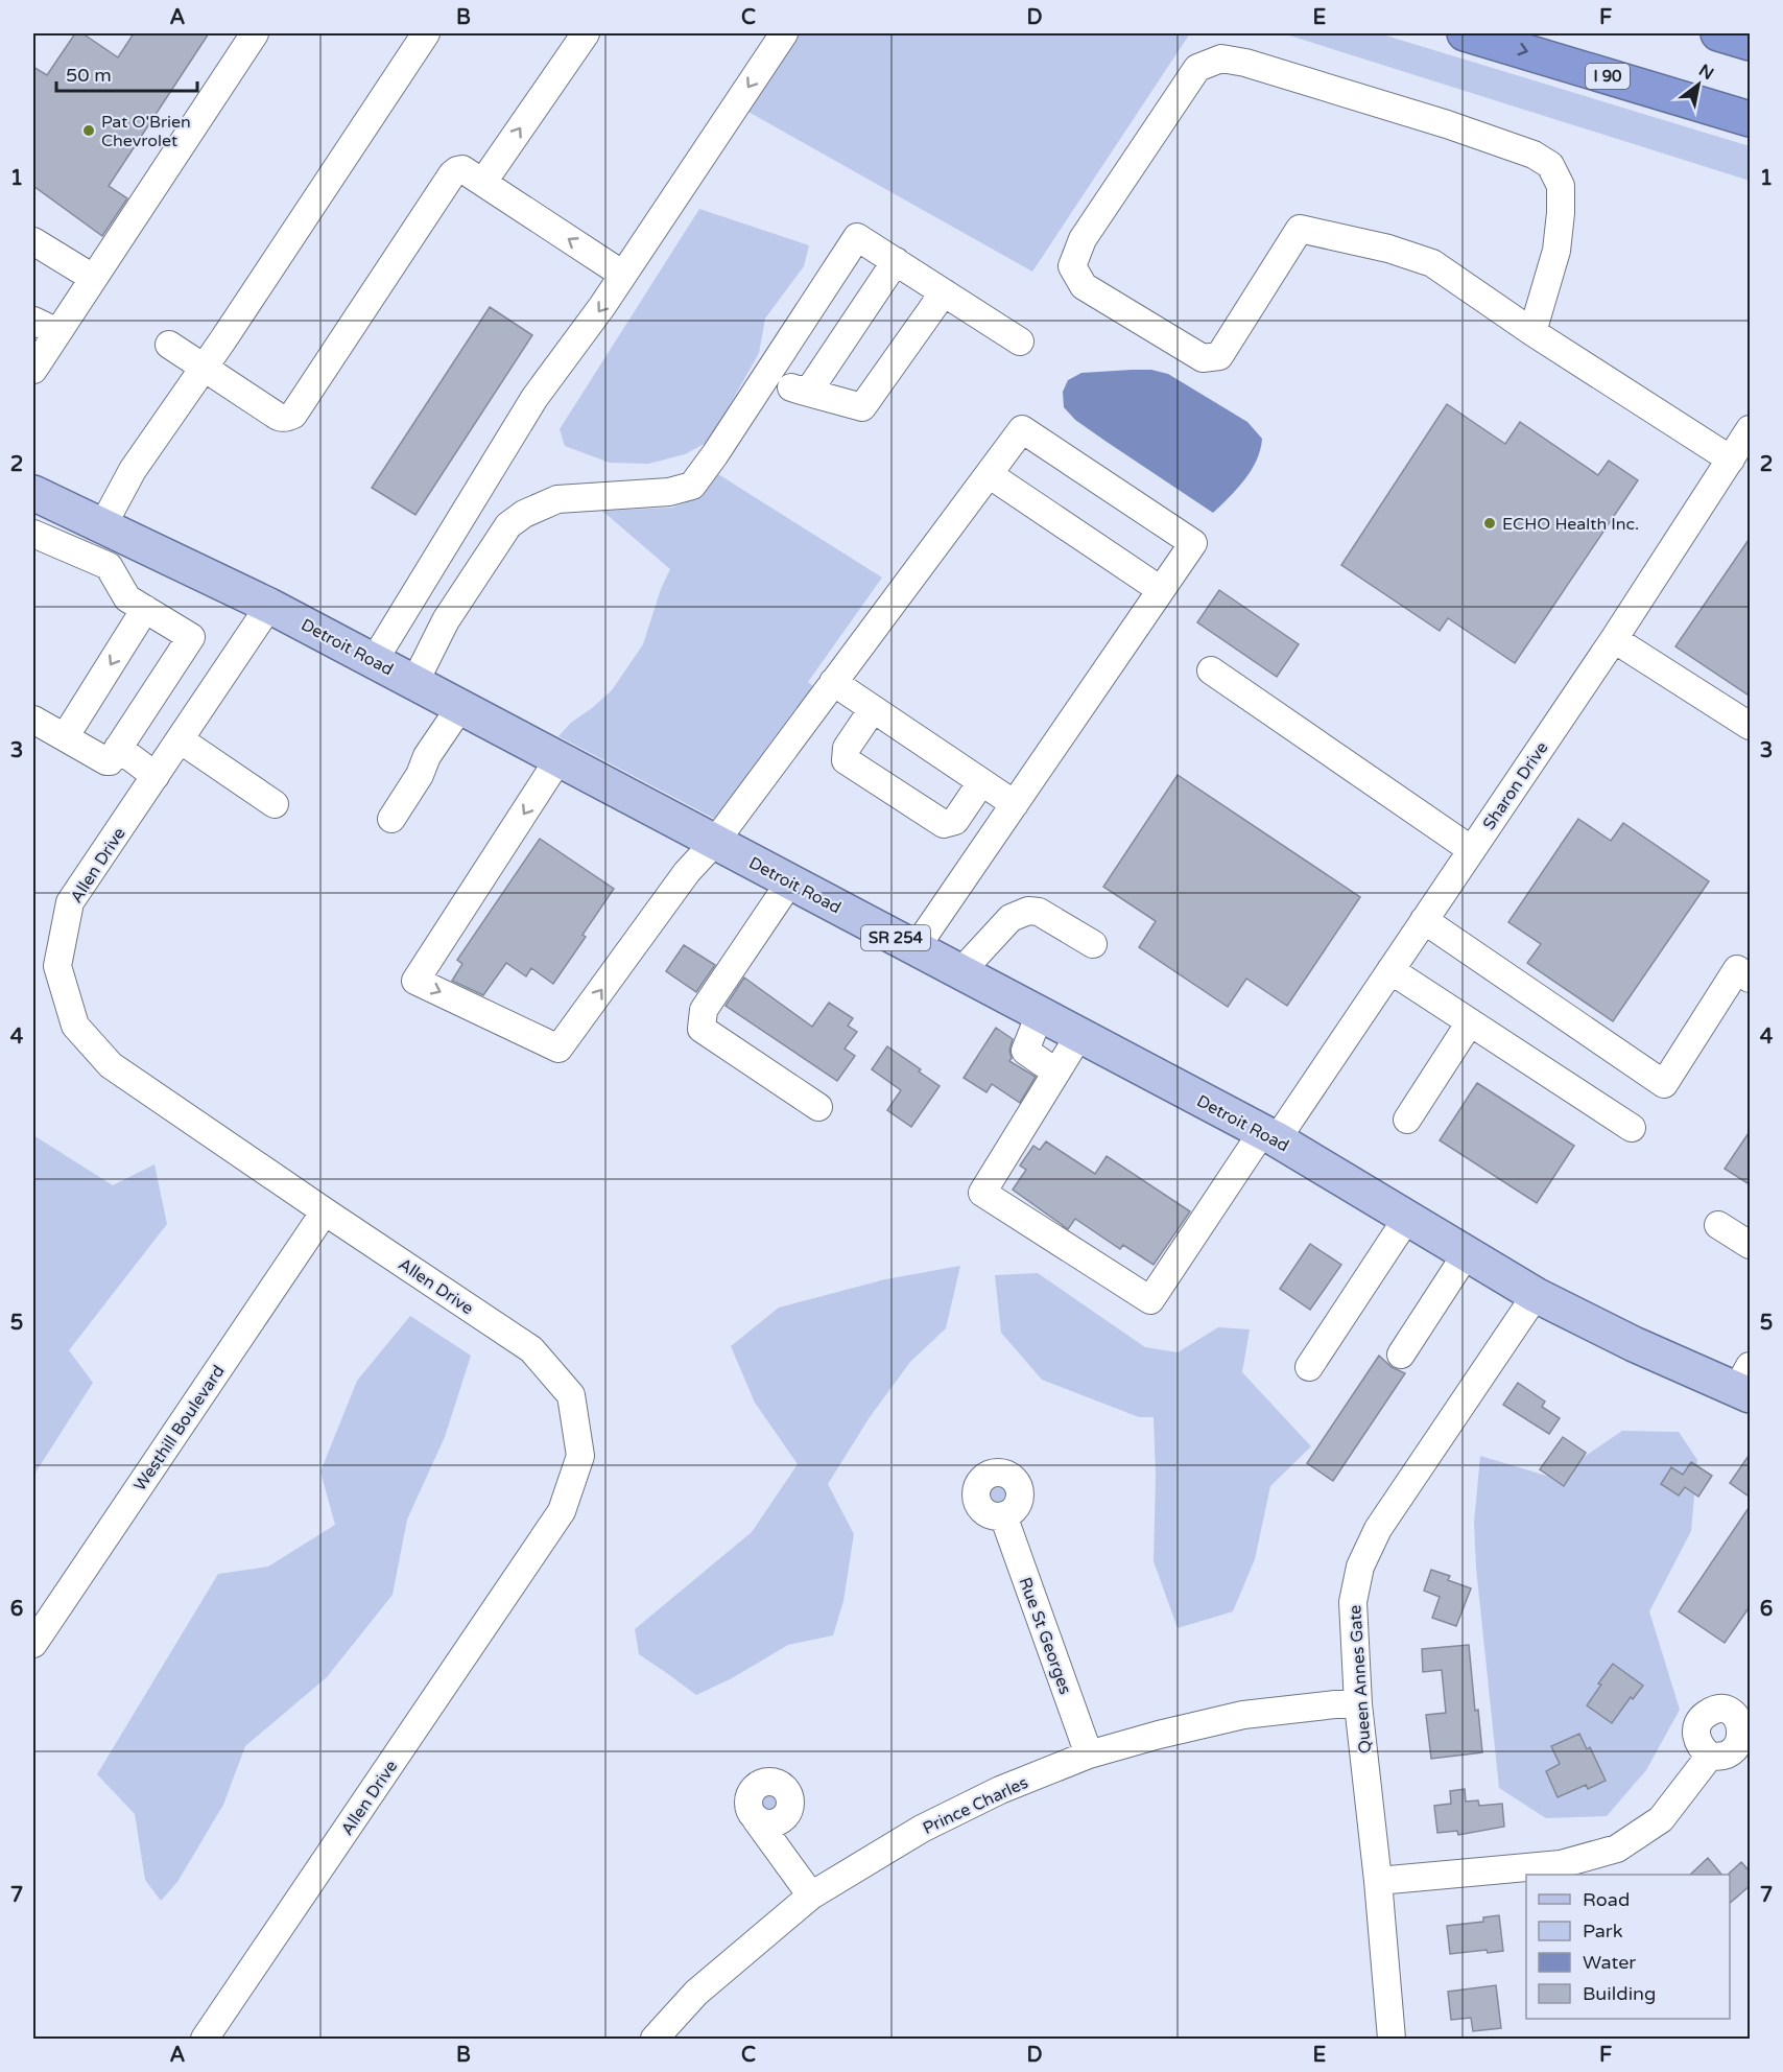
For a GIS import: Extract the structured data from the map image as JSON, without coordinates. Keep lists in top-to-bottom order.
{
  "streets": {
    "highway": ["I 90"],
    "main road": ["Detroit Road", "SR 254"],
    "street": [
      "Sharon Drive",
      "Allen Drive",
      "Westhill Boulevard",
      "Rue St Georges",
      "Queen Annes Gate",
      "Prince Charles"
    ]
  },
  "crossings": [
    ["Detroit Road", "Sharon Drive"],
    ["Detroit Road", "Allen Drive"],
    ["Detroit Road", "Queen Annes Gate"],
    ["Allen Drive", "Westhill Boulevard"],
    ["Rue St Georges", "Prince Charles"],
    ["Queen Annes Gate", "Prince Charles"]
  ],
  "places": ["Pat O'Brien Chevrolet", "ECHO Health Inc."],
  "legend": [
    "Road",
    "Park",
    "Water",
    "Building"
  ],
  "scale_bar": "50 m",
  "north": "top right",
  "grid": {
    "columns": [
      "A",
      "B",
      "C",
      "D",
      "E",
      "F"
    ],
    "rows": [
      "1",
      "2",
      "3",
      "4",
      "5",
      "6",
      "7"
    ]
  }
}
